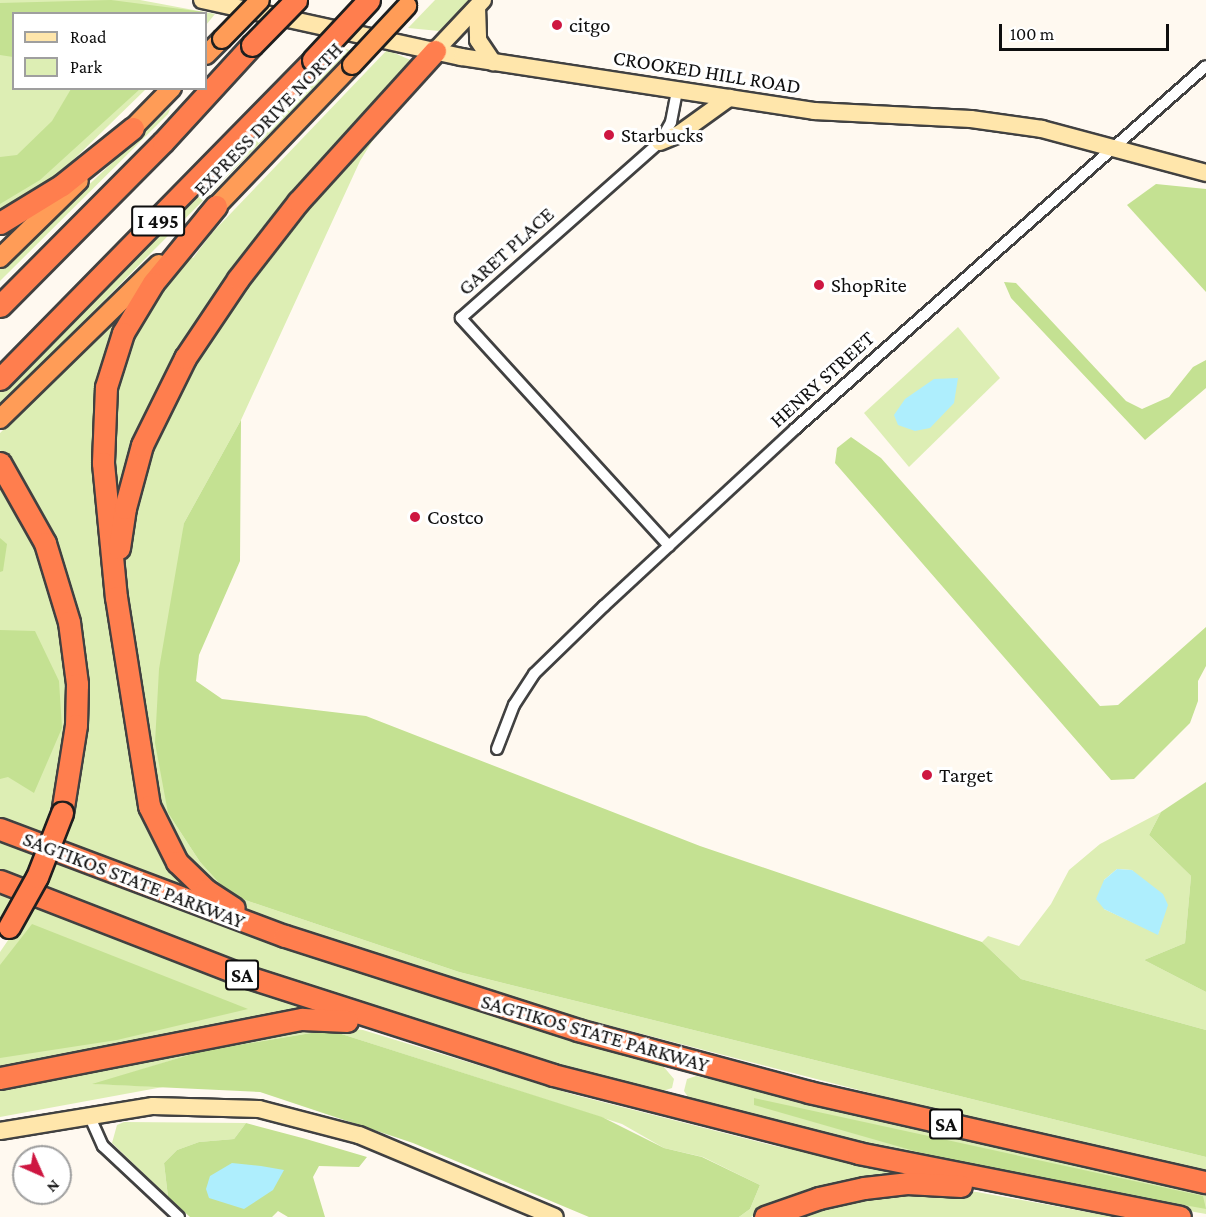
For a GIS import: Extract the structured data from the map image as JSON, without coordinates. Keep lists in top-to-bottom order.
{
  "streets": {
    "highway": [
      "EXPRESS DRIVE NORTH",
      "I 495",
      "SAGTIKOS STATE PARKWAY",
      "SA"
    ],
    "main road": ["CROOKED HILL ROAD"],
    "street": ["GARET PLACE", "HENRY STREET"]
  },
  "crossings": [
    ["CROOKED HILL ROAD", "GARET PLACE"],
    ["CROOKED HILL ROAD", "HENRY STREET"],
    ["GARET PLACE", "HENRY STREET"]
  ],
  "places": [
    "citgo",
    "Starbucks",
    "ShopRite",
    "Costco",
    "Target"
  ],
  "legend": ["Road", "Park"],
  "scale_bar": "100 m",
  "north": "bottom right"
}
